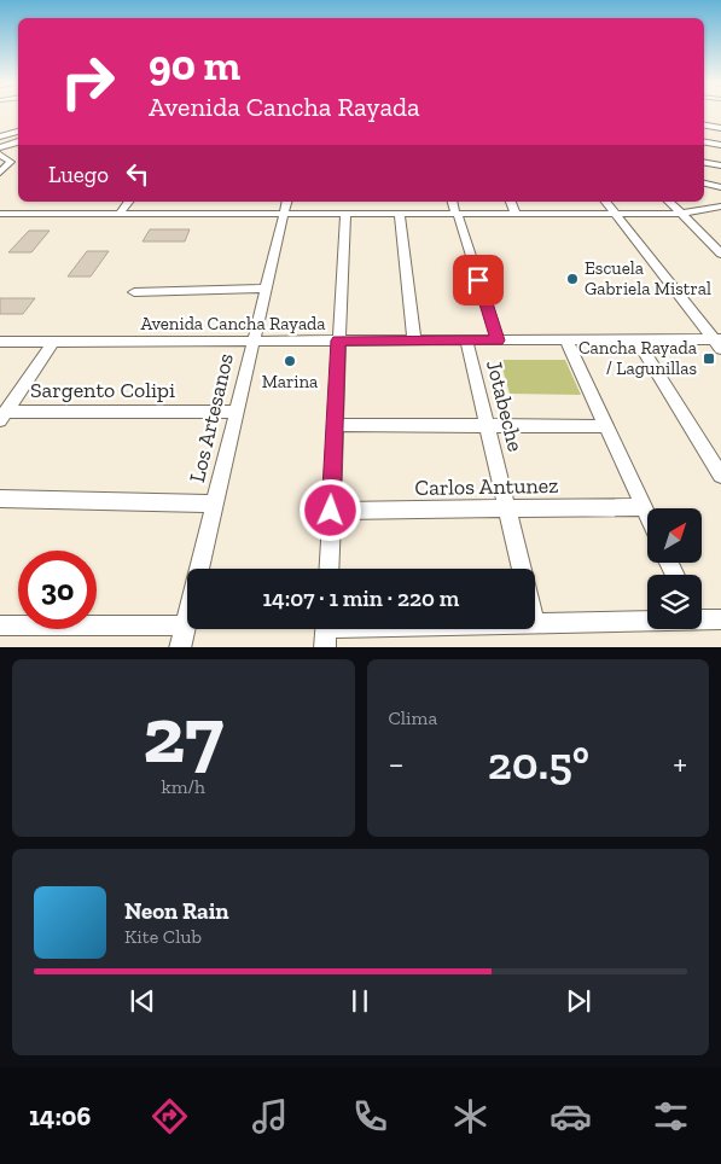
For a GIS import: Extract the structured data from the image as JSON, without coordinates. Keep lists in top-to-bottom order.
{
  "streets": {
    "street": [
      "Avenida Cancha Rayada",
      "Sargento Colipi",
      "Jotabeche",
      "Los Artesanos",
      "Carlos Antunez"
    ]
  },
  "crossings": [
    ["Avenida Cancha Rayada", "Jotabeche"],
    ["Avenida Cancha Rayada", "Los Artesanos"],
    ["Sargento Colipi", "Los Artesanos"],
    ["Jotabeche", "Carlos Antunez"]
  ],
  "places": {
    "other": ["Escuela Gabriela Mistral", "Marina"],
    "transit": ["Cancha Rayada / Lagunillas"]
  },
  "north": "top right",
  "page": {
    "turn": ["90 m", "Avenida Cancha Rayada"],
    "then": "Luego",
    "limit": "30",
    "trip": "14:07 · 1 min · 220 m",
    "tile": [
      ["27", "km/h"],
      "Clima"
    ],
    "heat": ["−", "20.5°", "+"],
    "song": ["Neon Rain", "Kite Club"],
    "tabs": "14:06"
  }
}
